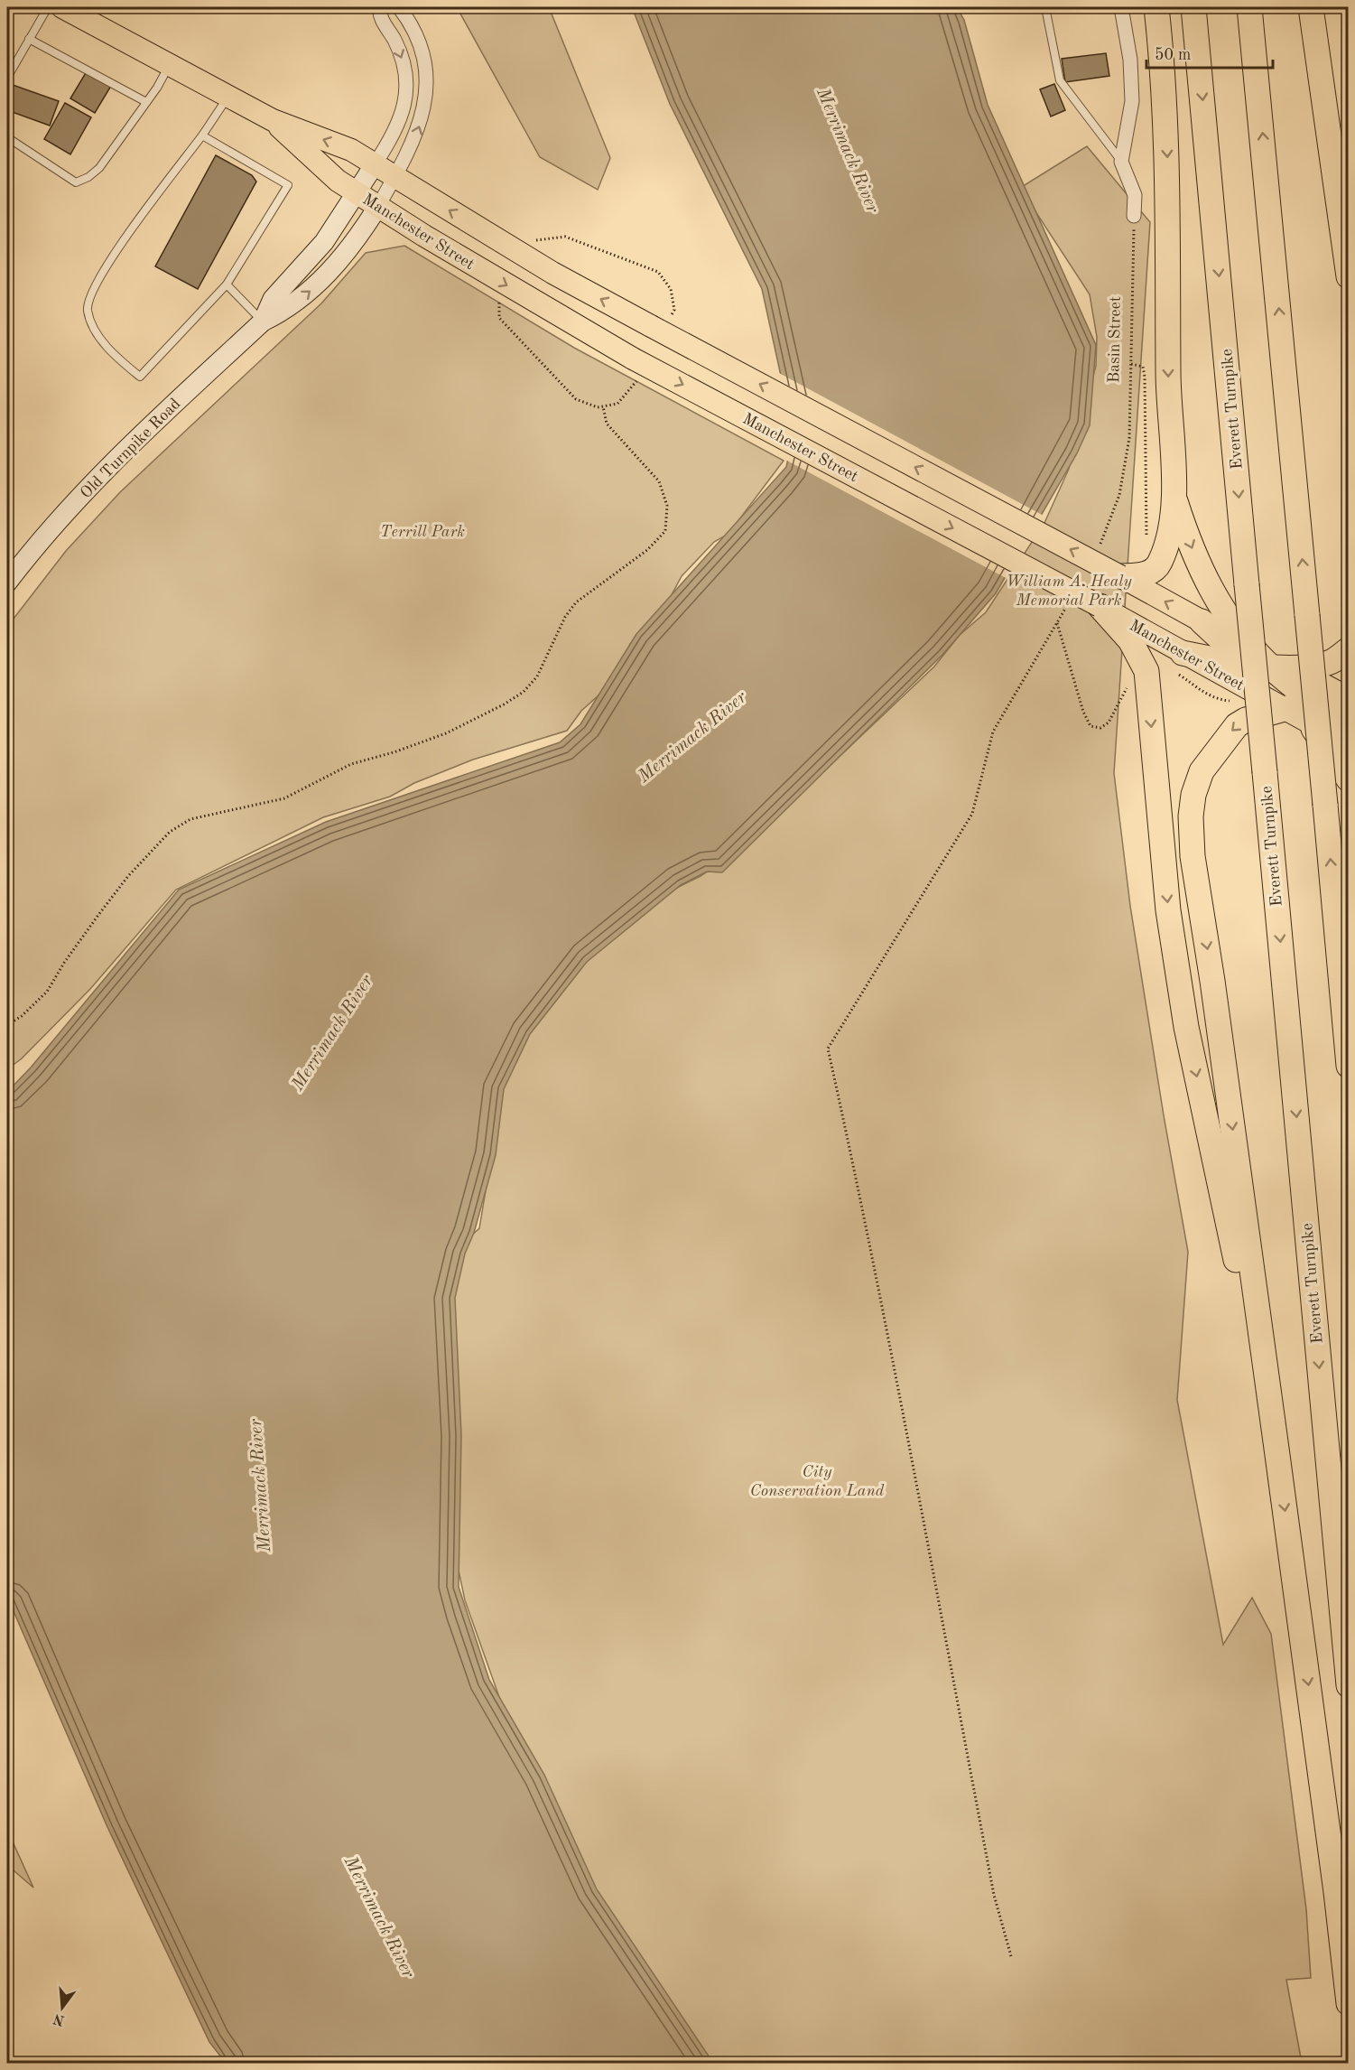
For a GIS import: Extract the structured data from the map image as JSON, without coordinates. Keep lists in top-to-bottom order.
{
  "streets": {
    "highway": ["Everett Turnpike"],
    "main road": ["Manchester Street"],
    "street": ["Old Turnpike Road"],
    "path": ["Basin Street"]
  },
  "crossings": [
    ["Manchester Street", "Old Turnpike Road"]
  ],
  "water": ["Merrimack River"],
  "parks": ["Terrill Park", "William A. Healy Memorial Park", "City Conservation Land"],
  "scale_bar": "50 m",
  "north": "bottom"
}
